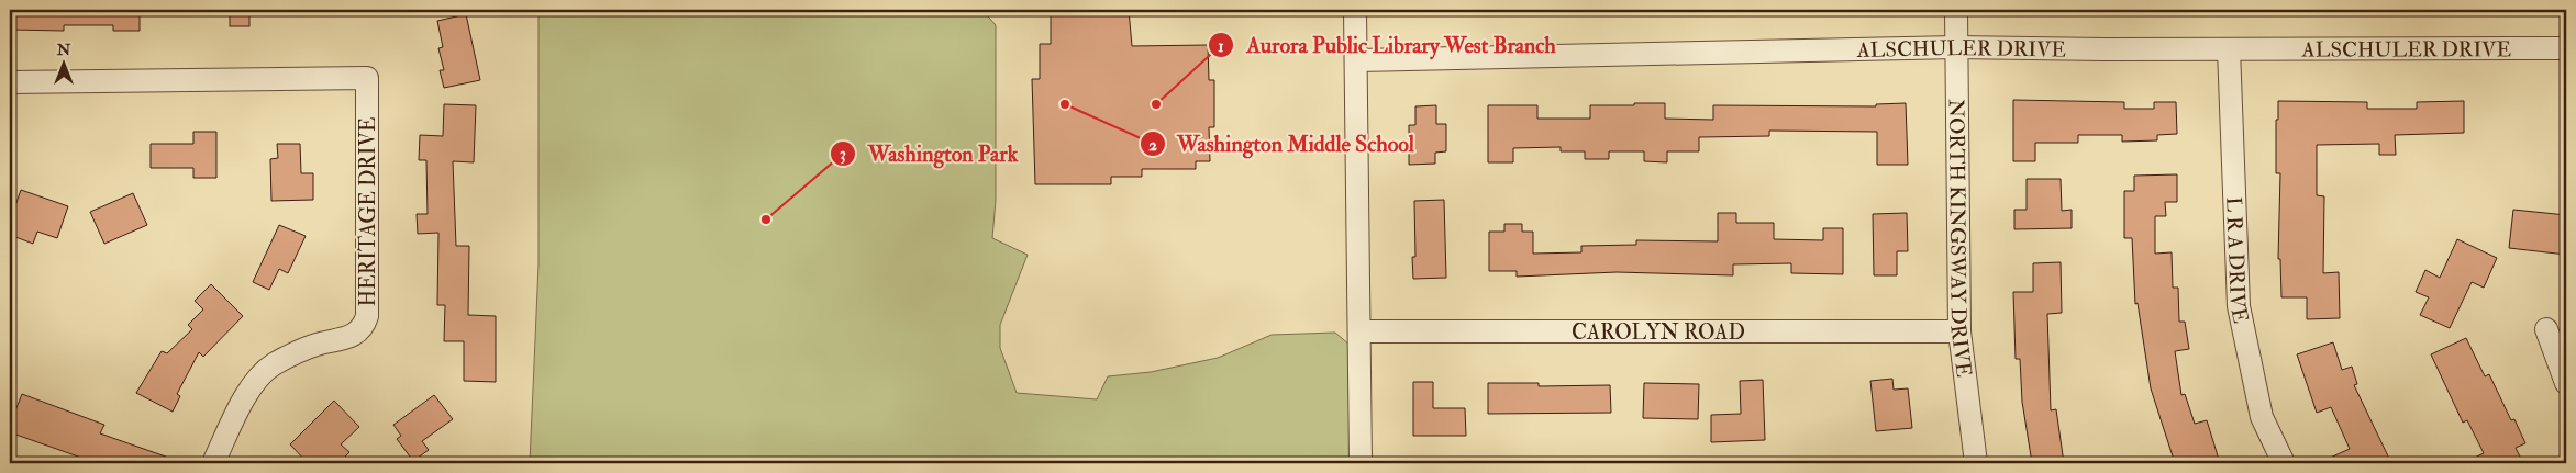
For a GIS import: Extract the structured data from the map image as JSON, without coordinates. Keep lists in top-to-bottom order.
{
  "streets": {
    "street": [
      "ALSCHULER DRIVE",
      "HERITAGE DRIVE",
      "NORTH KINGSWAY DRIVE",
      "L R A DRIVE",
      "CAROLYN ROAD"
    ]
  },
  "crossings": [
    ["ALSCHULER DRIVE", "NORTH KINGSWAY DRIVE"],
    ["ALSCHULER DRIVE", "L R A DRIVE"],
    ["NORTH KINGSWAY DRIVE", "CAROLYN ROAD"]
  ],
  "places": ["Washington Middle School", "Aurora Public Library West Branch", "Washington Park"],
  "north": "top"
}
